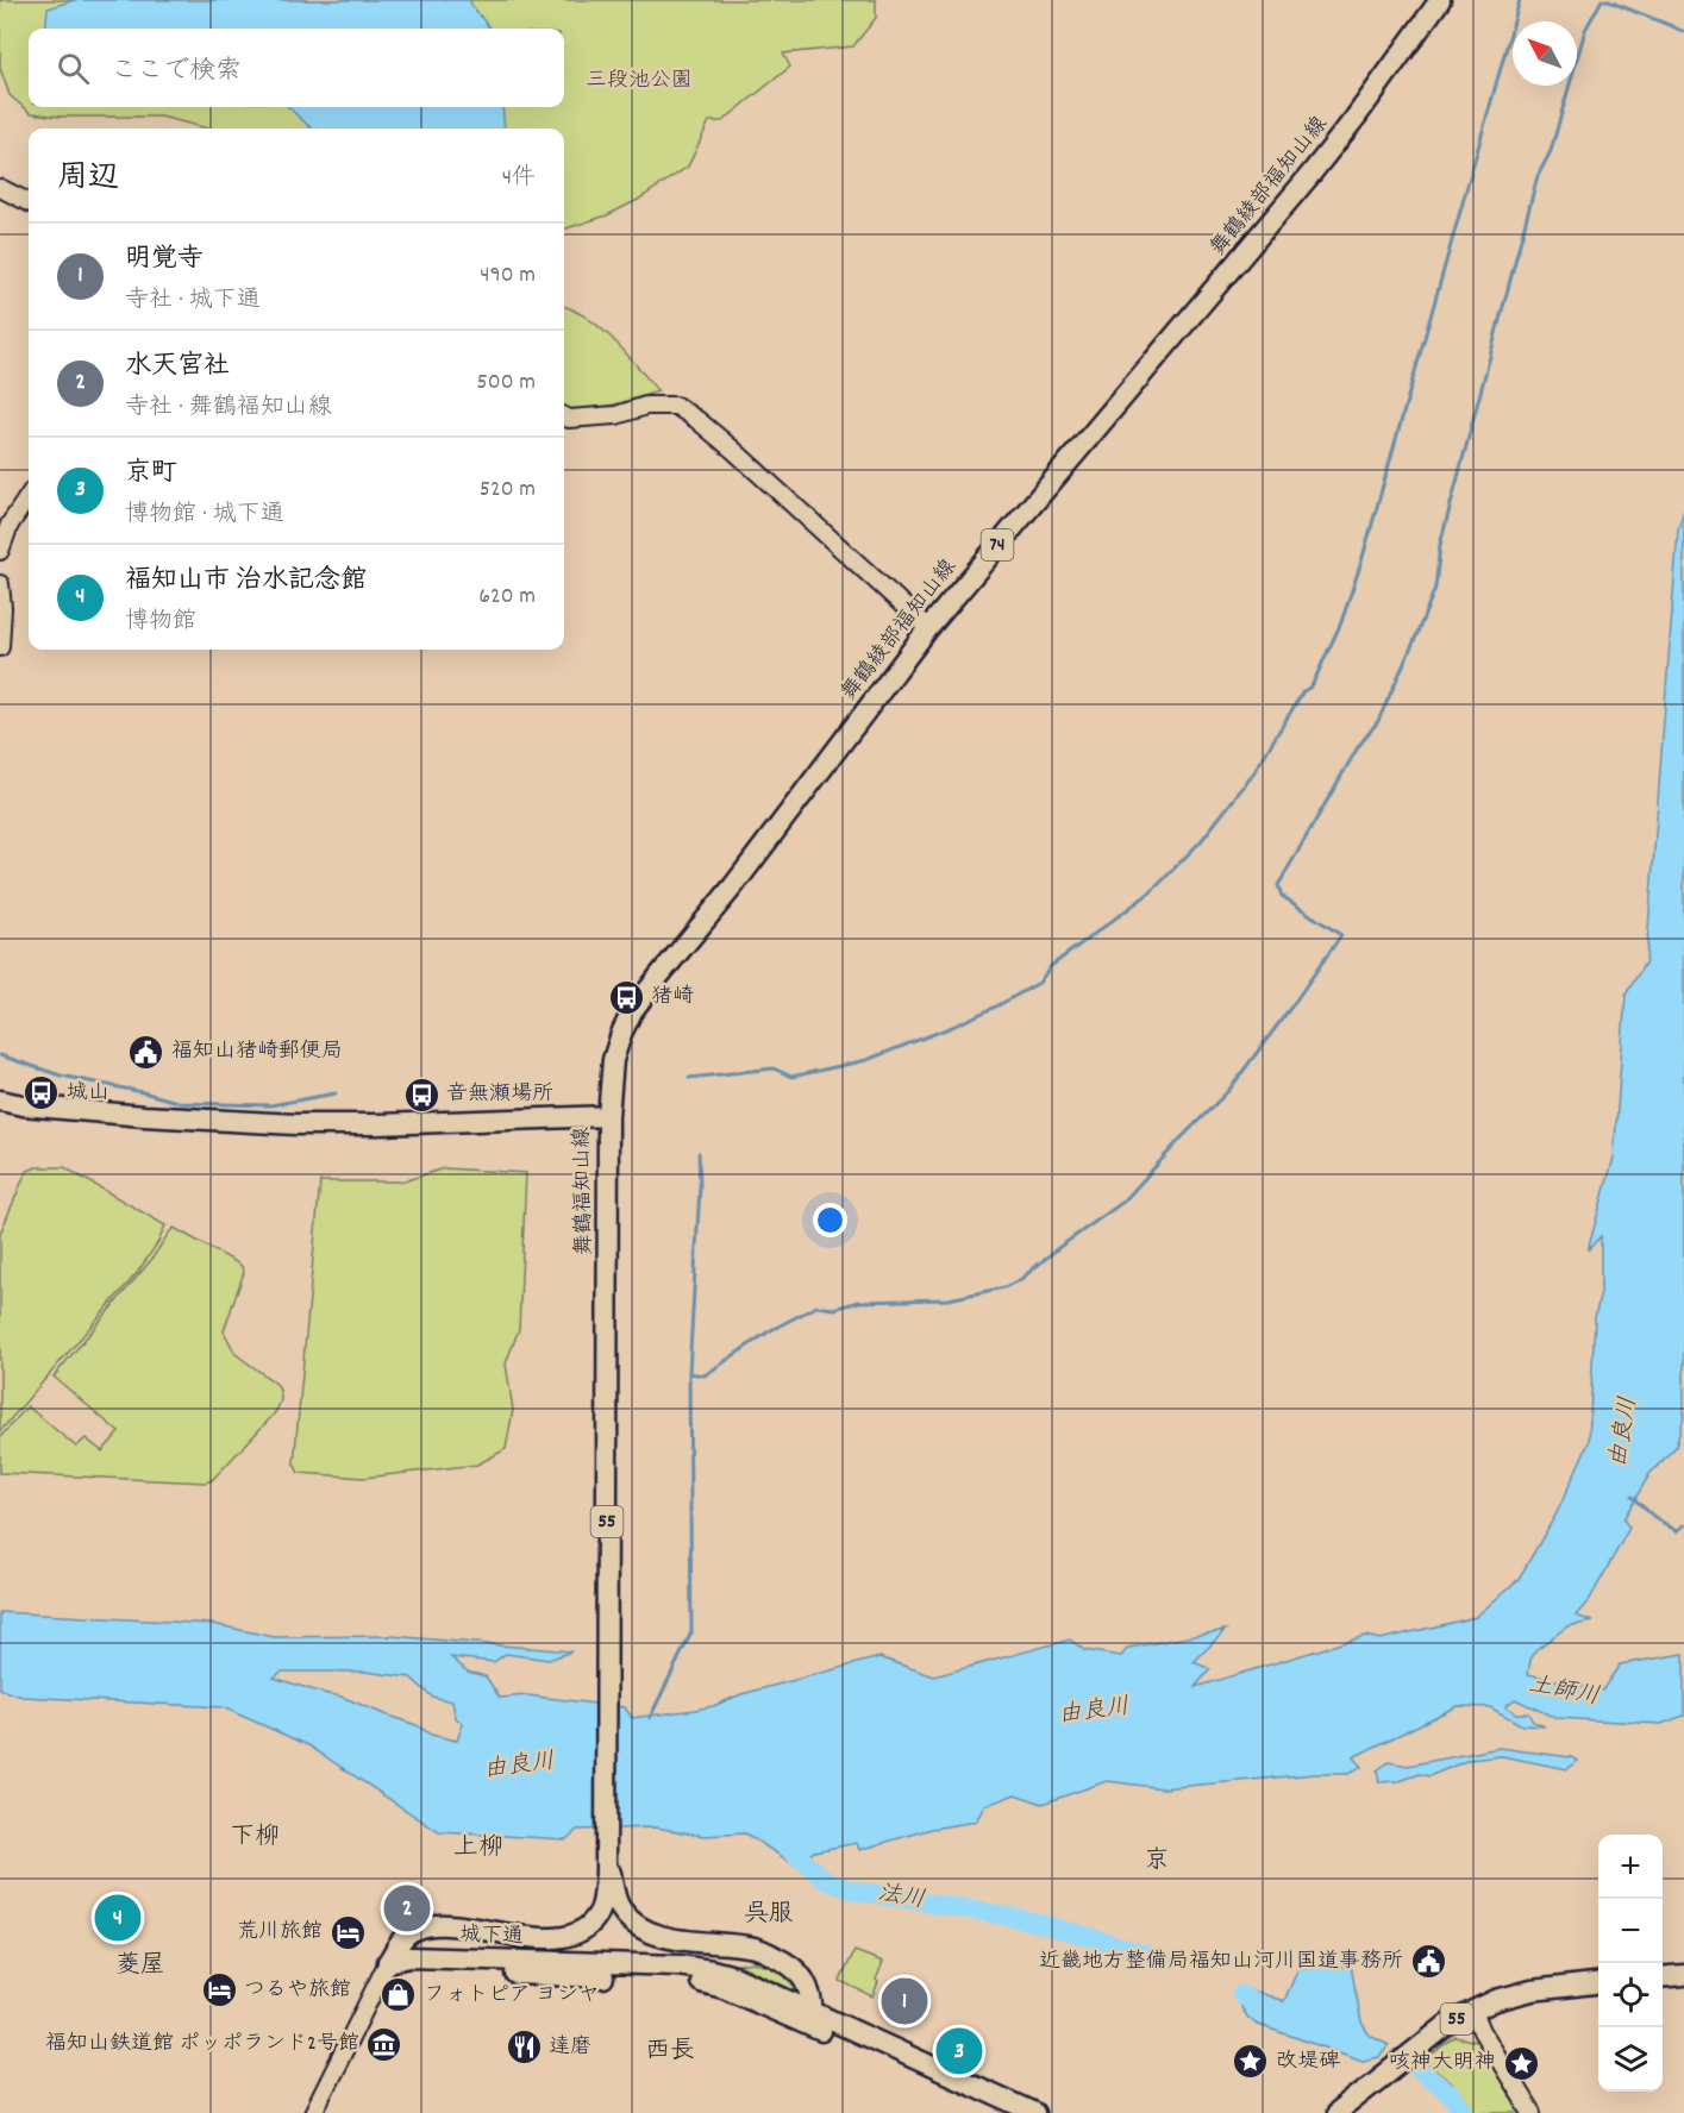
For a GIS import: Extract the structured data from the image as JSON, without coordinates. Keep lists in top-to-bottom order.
{
  "streets": {
    "main road": [
      "舞鶴綾部福知山線",
      "74",
      "舞鶴福知山線",
      "55",
      "城下通"
    ]
  },
  "crossings": [
    ["舞鶴綾部福知山線", "舞鶴福知山線"]
  ],
  "districts": [
    "下柳",
    "上柳",
    "京",
    "呉服",
    "菱屋",
    "西長"
  ],
  "water": ["由良川", "土師川", "法川"],
  "parks": ["三段池公園"],
  "places": {
    "bus stop": ["猪崎", "城山", "音無瀬場所"],
    "public building": ["福知山猪崎郵便局", "近畿地方整備局福知山河川国道事務所"],
    "hotel": ["荒川旅館", "つるや旅館"],
    "shop": ["フォトピア ヨシヤ"],
    "museum": ["福知山鉄道館 ポッポランド2号館"],
    "restaurant": ["達磨"],
    "place": ["改堤碑", "咳神大明神"]
  },
  "north": "top left",
  "page": {
    "search": "ここで検索",
    "heading": ["周辺", "4件"],
    "list": [
      {
        "mark": "1",
        "name": "明覚寺",
        "note": "寺社 · 城下通",
        "value": "490 m"
      },
      {
        "mark": "2",
        "name": "水天宮社",
        "note": "寺社 · 舞鶴福知山線",
        "value": "500 m"
      },
      {
        "mark": "3",
        "name": "京町",
        "note": "博物館 · 城下通",
        "value": "520 m"
      },
      {
        "mark": "4",
        "name": "福知山市 治水記念館",
        "note": "博物館",
        "value": "620 m"
      }
    ],
    "map_buttons": ["+", "−"],
    "pins": [
      "2",
      "4",
      "1",
      "3"
    ]
  }
}
